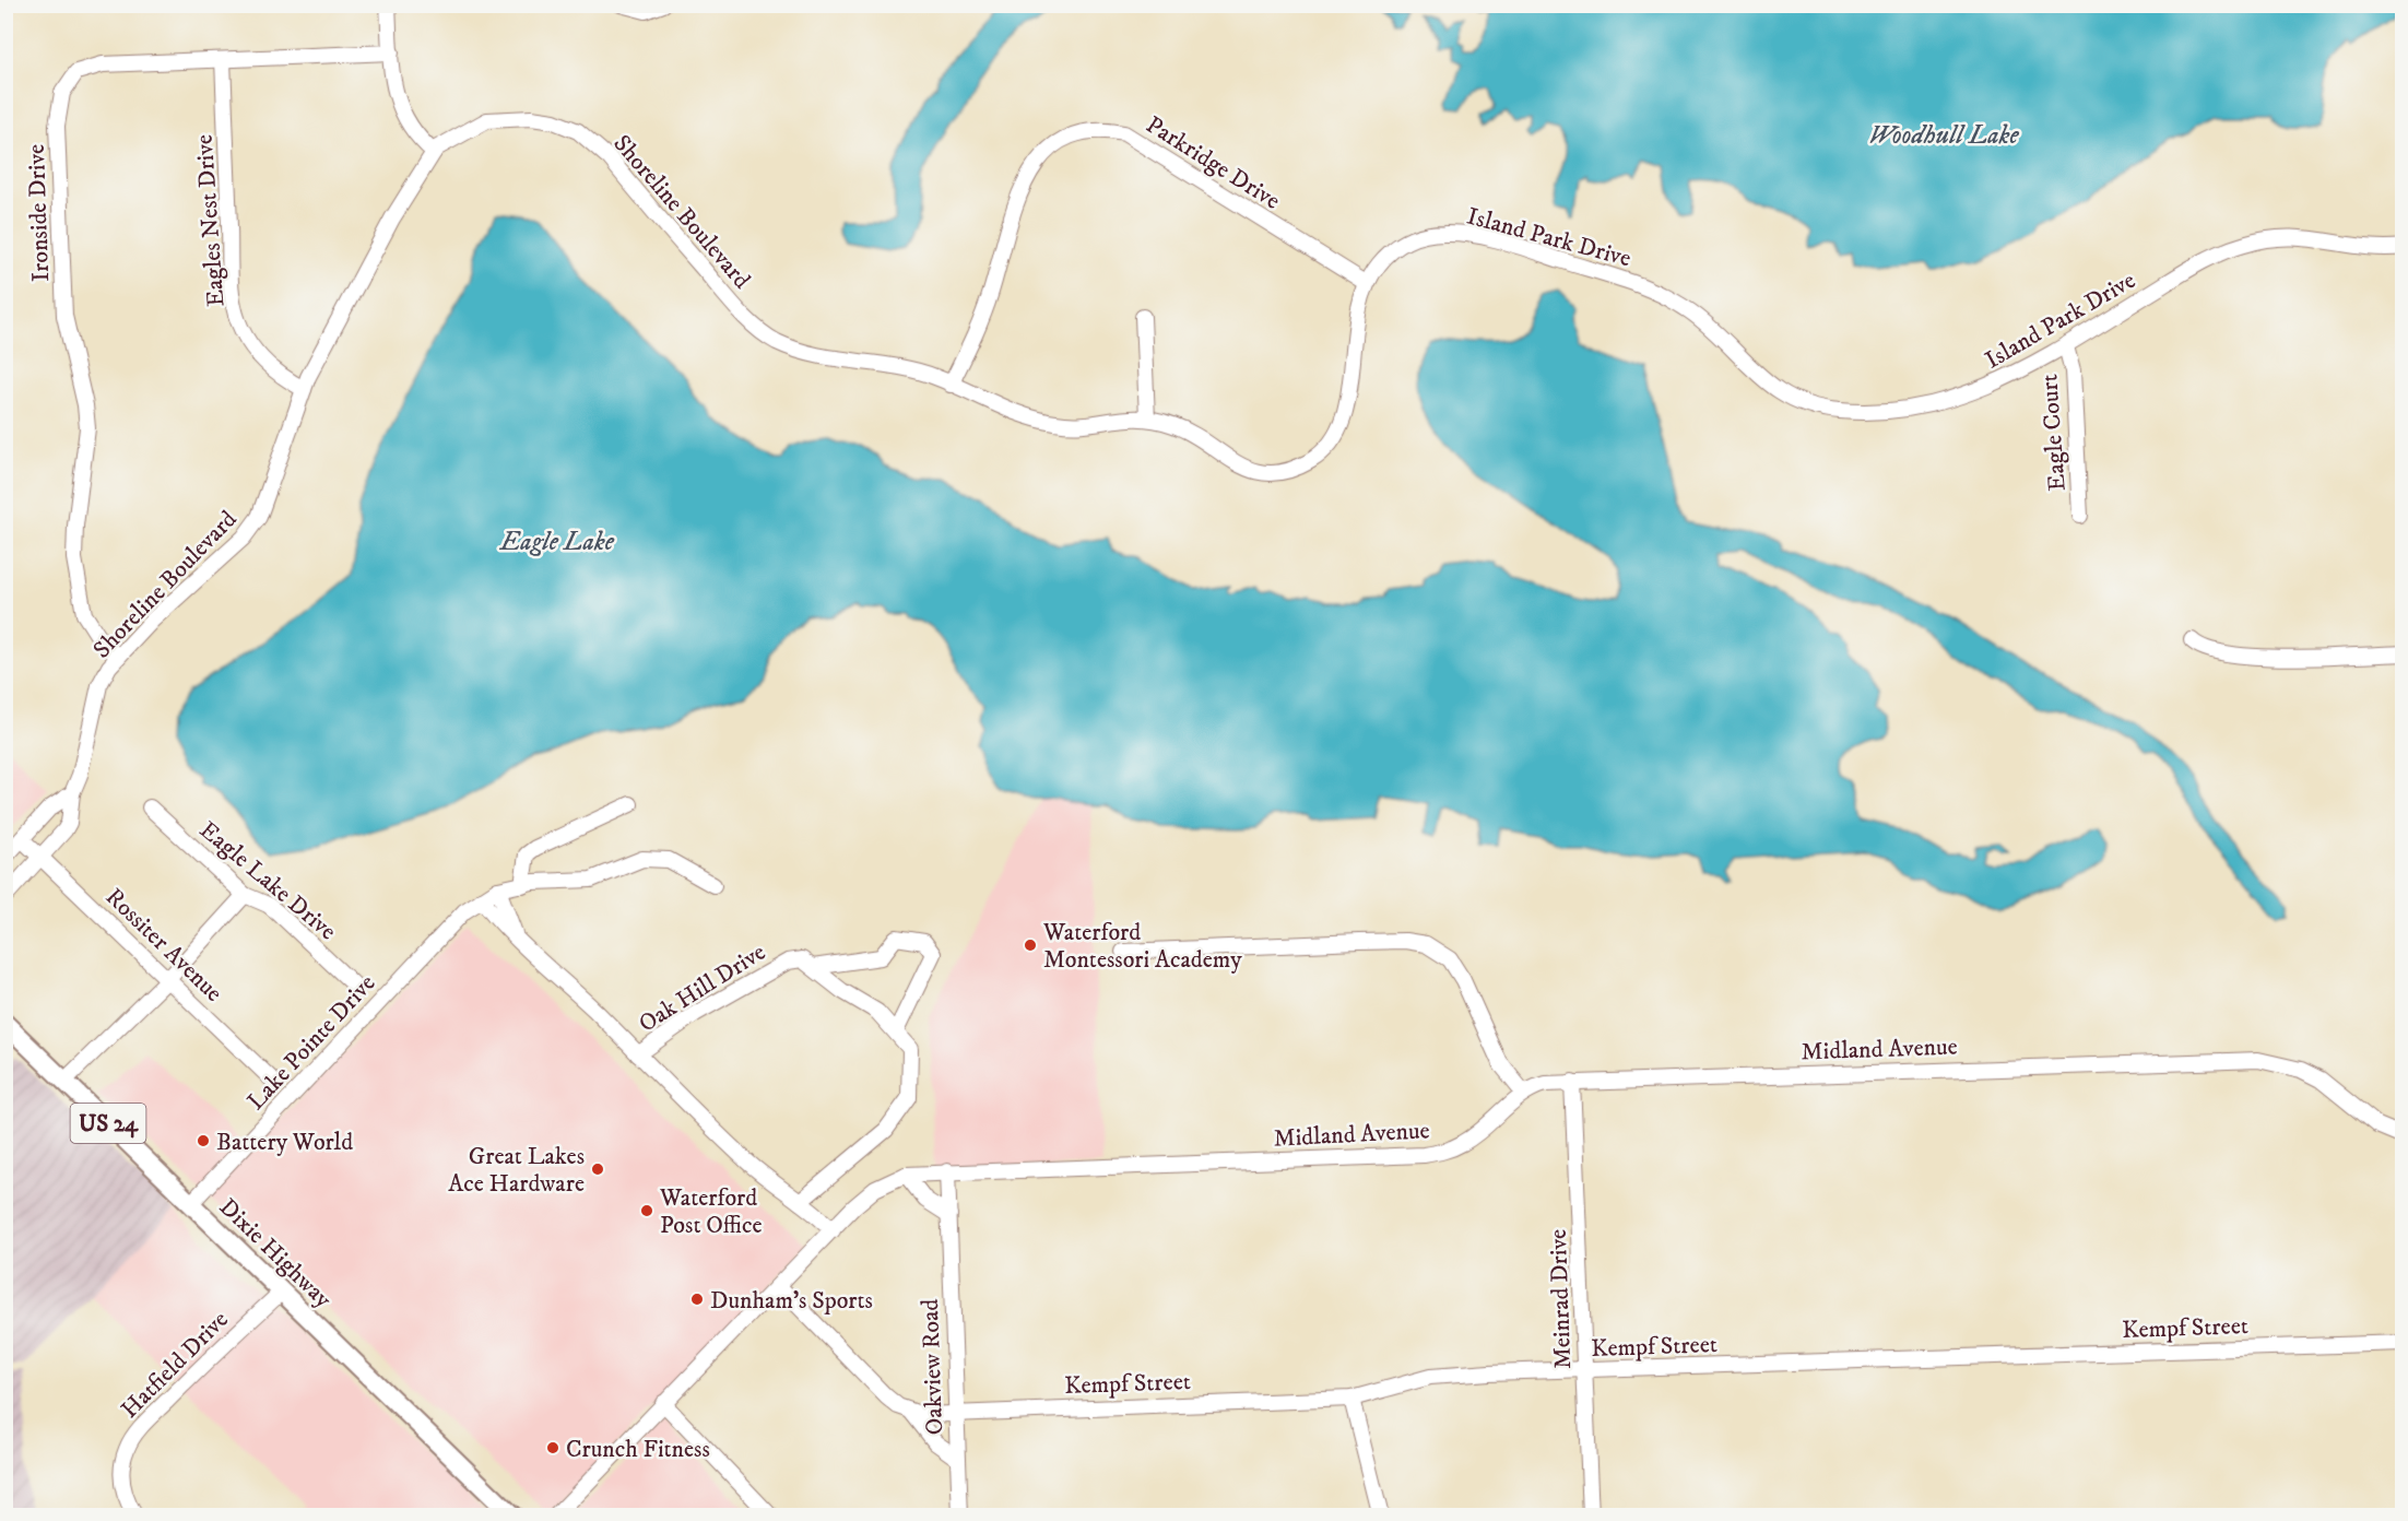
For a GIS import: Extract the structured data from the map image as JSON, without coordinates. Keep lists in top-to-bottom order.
{
  "streets": {
    "main road": ["US 24", "Dixie Highway"],
    "street": [
      "Parkridge Drive",
      "Shoreline Boulevard",
      "Ironside Drive",
      "Eagles Nest Drive",
      "Island Park Drive",
      "Eagle Court",
      "Eagle Lake Drive",
      "Rossiter Avenue",
      "Oak Hill Drive",
      "Lake Pointe Drive",
      "Midland Avenue",
      "Meinrad Drive",
      "Kempf Street",
      "Hatfield Drive",
      "Oakview Road"
    ]
  },
  "crossings": [
    ["Parkridge Drive", "Shoreline Boulevard"],
    ["Parkridge Drive", "Island Park Drive"],
    ["Shoreline Boulevard", "Ironside Drive"],
    ["Shoreline Boulevard", "Eagles Nest Drive"],
    ["Shoreline Boulevard", "Island Park Drive"],
    ["Shoreline Boulevard", "Rossiter Avenue"],
    ["Ironside Drive", "Eagles Nest Drive"],
    ["Island Park Drive", "Eagle Court"],
    ["Lake Pointe Drive", "Dixie Highway"],
    ["Midland Avenue", "Meinrad Drive"],
    ["Midland Avenue", "Kempf Street"],
    ["Midland Avenue", "Oakview Road"],
    ["Dixie Highway", "Hatfield Drive"],
    ["Meinrad Drive", "Kempf Street"],
    ["Kempf Street", "Oakview Road"]
  ],
  "water": ["Woodhull Lake", "Eagle Lake"],
  "places": [
    "Waterford Montessori Academy",
    "Battery World",
    "Great Lakes Ace Hardware",
    "Waterford Post Office",
    "Dunham's Sports",
    "Crunch Fitness"
  ]
}
